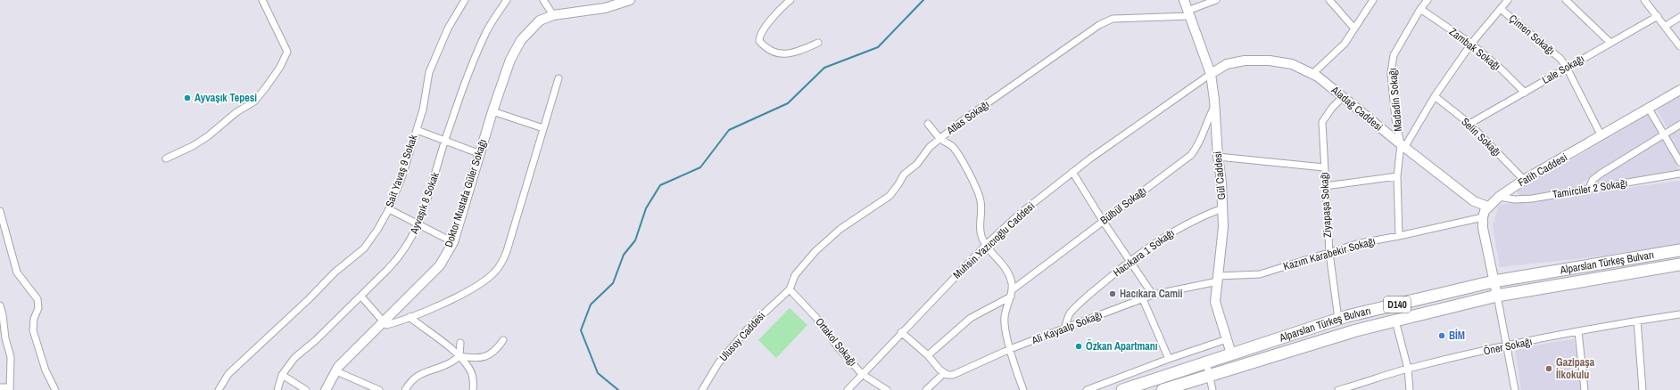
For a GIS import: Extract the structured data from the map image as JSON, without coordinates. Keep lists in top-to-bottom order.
{
  "streets": {
    "highway": ["Alparslan Türkeş Bulvarı", "D140"],
    "street": [
      "Çimen Sokağı",
      "Zambak Sokağı",
      "Lale Sokağı",
      "Madadin Sokağı",
      "Aladağ Caddesi",
      "Atlas Sokağı",
      "Selin Sokağı",
      "Fatih Caddesi",
      "Sait Yavaş 9 Sokak",
      "Gül Caddesi",
      "Tamirciler 2 Sokağı",
      "Doktor Mustafa Güler Sokağı",
      "Ayvaşık 8 Sokak",
      "Ziyapaşa Sokağı",
      "Bülbül Sokağı",
      "Muhsin Yazıcıoğlu Caddesi",
      "Hacıkara 1 Sokağı",
      "Kazım Karabekir Sokağı",
      "Ali Kayaalp Sokağı",
      "Ulusoy Caddesi",
      "Ortakol Sokağı",
      "Öner Sokağı"
    ]
  },
  "crossings": [
    ["Çimen Sokağı", "Lale Sokağı"],
    ["Çimen Sokağı", "Fatih Caddesi"],
    ["Zambak Sokağı", "Lale Sokağı"],
    ["Zambak Sokağı", "Madadin Sokağı"],
    ["Lale Sokağı", "Selin Sokağı"],
    ["Madadin Sokağı", "Aladağ Caddesi"],
    ["Aladağ Caddesi", "Fatih Caddesi"],
    ["Aladağ Caddesi", "Gül Caddesi"],
    ["Aladağ Caddesi", "Ziyapaşa Sokağı"],
    ["Aladağ Caddesi", "Muhsin Yazıcıoğlu Caddesi"],
    ["Atlas Sokağı", "Gül Caddesi"],
    ["Atlas Sokağı", "Ulusoy Caddesi"],
    ["Atlas Sokağı", "Ortakol Sokağı"],
    ["Selin Sokağı", "Fatih Caddesi"],
    ["Fatih Caddesi", "Tamirciler 2 Sokağı"],
    ["Fatih Caddesi", "Kazım Karabekir Sokağı"],
    ["Gül Caddesi", "Bülbül Sokağı"],
    ["Gül Caddesi", "Muhsin Yazıcıoğlu Caddesi"],
    ["Gül Caddesi", "Hacıkara 1 Sokağı"],
    ["Gül Caddesi", "Kazım Karabekir Sokağı"],
    ["Gül Caddesi", "Alparslan Türkeş Bulvarı"],
    ["Gül Caddesi", "Ali Kayaalp Sokağı"],
    ["Ziyapaşa Sokağı", "Kazım Karabekir Sokağı"],
    ["Ziyapaşa Sokağı", "Alparslan Türkeş Bulvarı"],
    ["Muhsin Yazıcıoğlu Caddesi", "Ortakol Sokağı"],
    ["Hacıkara 1 Sokağı", "Ali Kayaalp Sokağı"],
    ["Kazım Karabekir Sokağı", "Ali Kayaalp Sokağı"],
    ["Ulusoy Caddesi", "Ortakol Sokağı"]
  ],
  "places": [
    "Ayvaşık Tepesi",
    "Hacıkara Camii",
    "BİM",
    "Özkan Apartmanı",
    "Gazipaşa İlkokulu"
  ]
}
